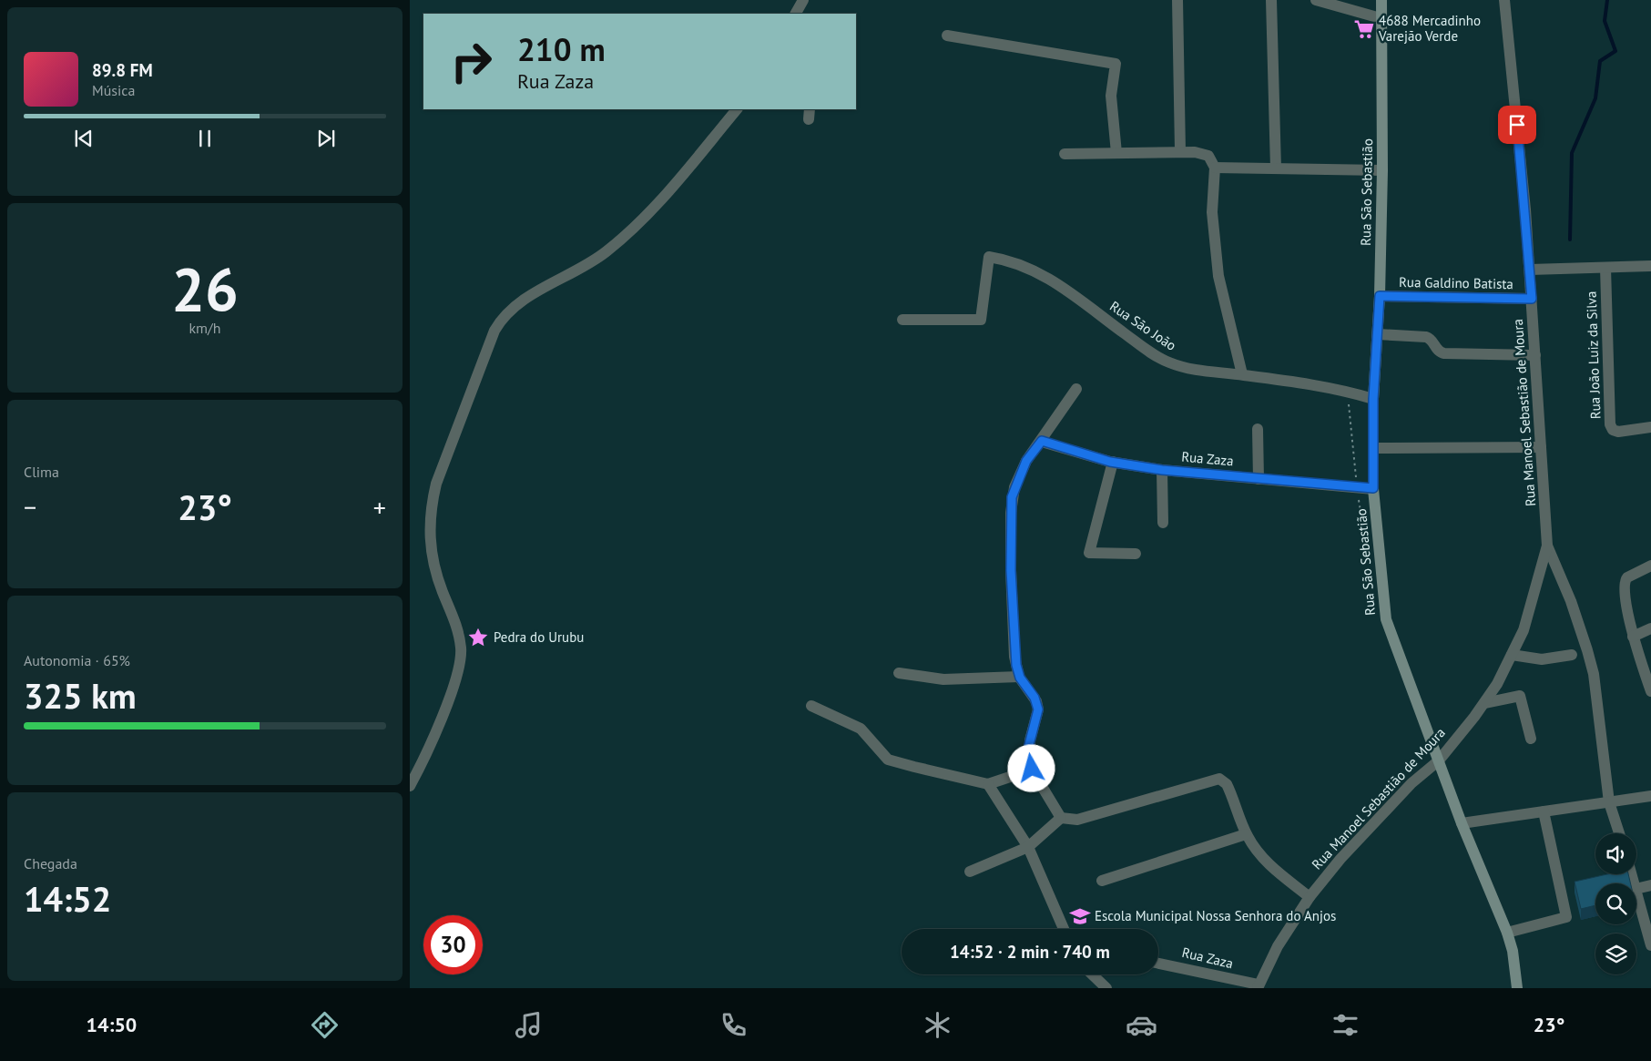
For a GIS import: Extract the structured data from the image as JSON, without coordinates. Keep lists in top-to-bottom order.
{
  "streets": {
    "street": [
      "Rua São Sebastião",
      "Rua Galdino Batista",
      "Rua São João",
      "Rua João Luiz da Silva",
      "Rua Manoel Sebastião de Moura",
      "Rua Zaza"
    ]
  },
  "crossings": [
    ["Rua São Sebastião", "Rua Galdino Batista"],
    ["Rua São Sebastião", "Rua São João"],
    ["Rua São Sebastião", "Rua Manoel Sebastião de Moura"],
    ["Rua São Sebastião", "Rua Zaza"],
    ["Rua Galdino Batista", "Rua Manoel Sebastião de Moura"],
    ["Rua Manoel Sebastião de Moura", "Rua Zaza"]
  ],
  "places": {
    "supermarket": ["4688 Mercadinho Varejão Verde"],
    "place": ["Pedra do Urubu"],
    "school or university": ["Escola Municipal Nossa Senhora do Anjos"]
  },
  "page": {
    "turn": ["210 m", "Rua Zaza"],
    "song": ["89.8 FM", "Música"],
    "tile": [
      ["26", "km/h"],
      "Clima",
      ["Autonomia · 65%", "325 km"],
      ["Chegada", "14:52"]
    ],
    "heat": ["−", "23°", "+"],
    "limit": "30",
    "trip": "14:52 · 2 min · 740 m",
    "tabs": ["14:50", "23°"]
  }
}
